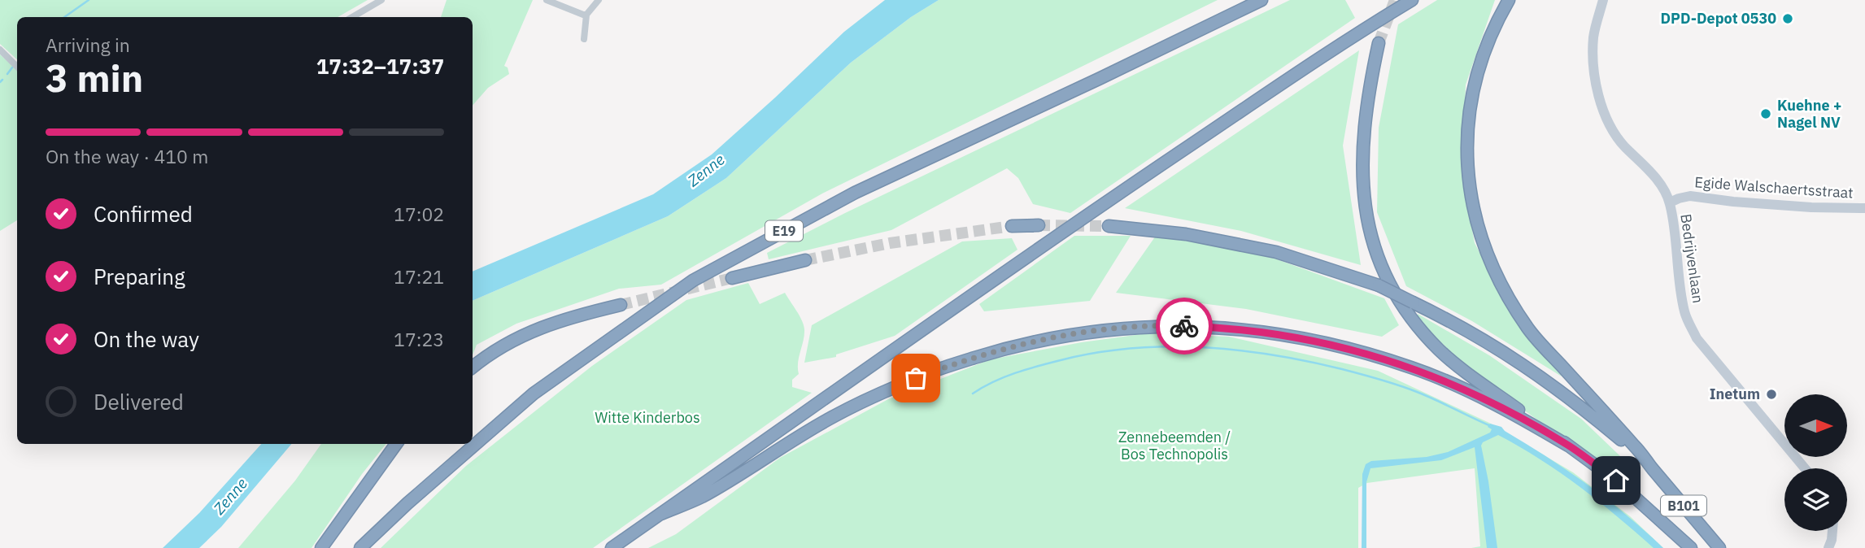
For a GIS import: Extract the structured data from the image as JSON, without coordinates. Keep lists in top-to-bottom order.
{
  "streets": {
    "highway": ["E19", "B101"],
    "main road": ["Egide Walschaertsstraat", "Bedrijvenlaan"]
  },
  "crossings": [
    ["Egide Walschaertsstraat", "Bedrijvenlaan"]
  ],
  "water": ["Zenne"],
  "parks": ["Witte Kinderbos", "Zennebeemden / Bos Technopolis"],
  "places": ["DPD-Depot 0530", "Kuehne + Nagel NV", "Inetum"],
  "north": "right",
  "page": {
    "heading": ["3 min", "Arriving in", "17:32–17:37"],
    "bar": "On the way · 410 m",
    "list": [
      ["Confirmed", "17:02"],
      ["Preparing", "17:21"],
      ["On the way", "17:23"],
      "Delivered"
    ]
  }
}
